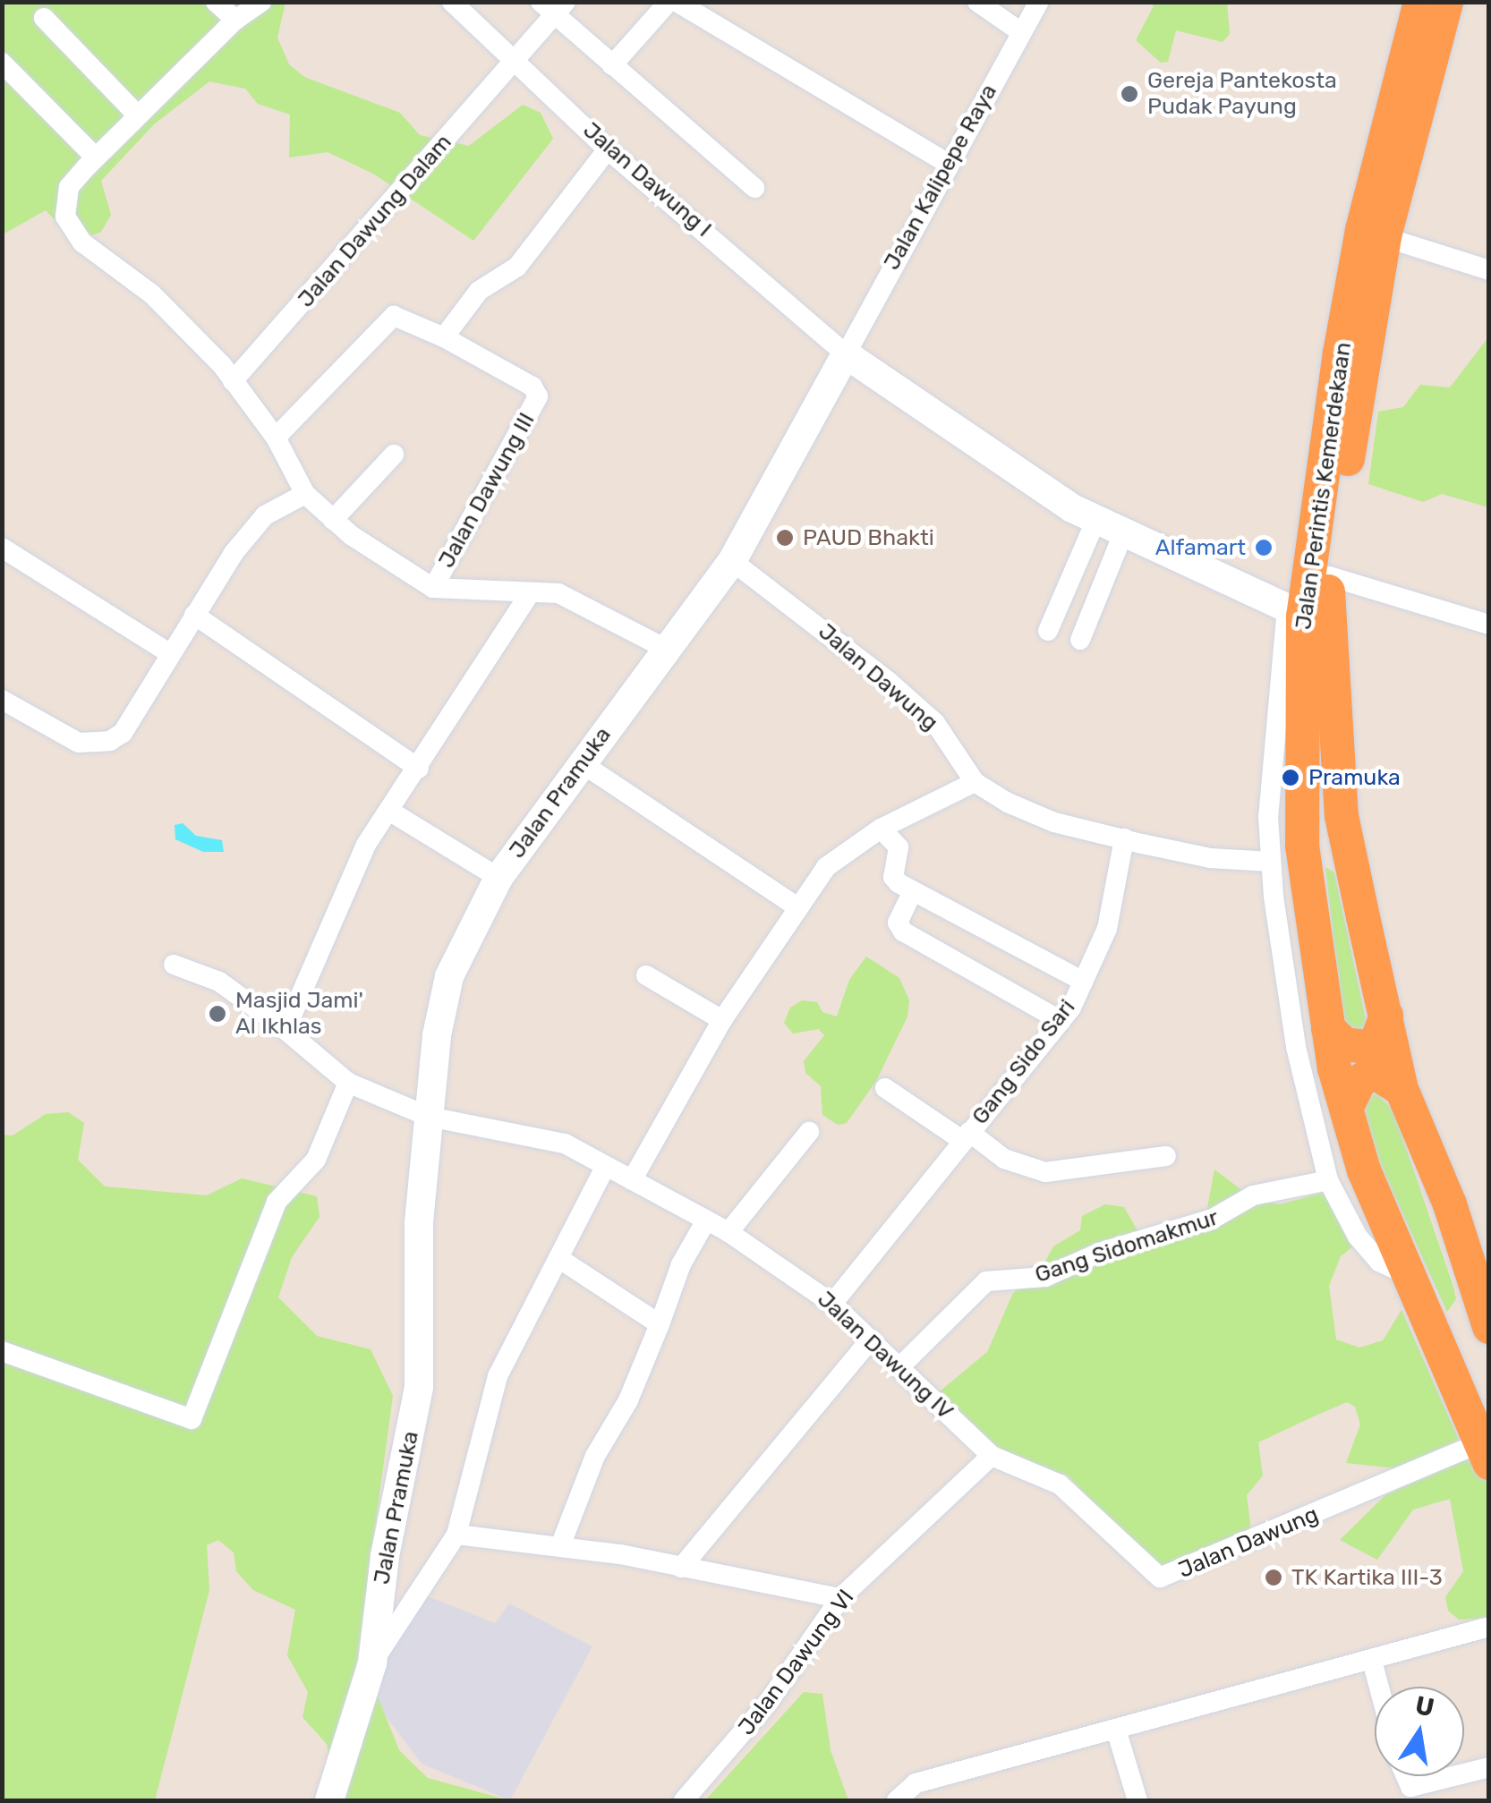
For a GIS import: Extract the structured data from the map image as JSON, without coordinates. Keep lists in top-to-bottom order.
{
  "streets": {
    "highway": ["Jalan Perintis Kemerdekaan"],
    "main road": ["Jalan Pramuka"],
    "street": [
      "Jalan Kalipepe Raya",
      "Jalan Dawung I",
      "Jalan Dawung Dalam",
      "Jalan Dawung III",
      "Jalan Dawung",
      "Gang Sido Sari",
      "Gang Sidomakmur",
      "Jalan Dawung IV",
      "Jalan Dawung VI"
    ]
  },
  "crossings": [
    ["Jalan Kalipepe Raya", "Jalan Dawung I"],
    ["Jalan Kalipepe Raya", "Jalan Pramuka"],
    ["Jalan Dawung I", "Jalan Dawung Dalam"],
    ["Jalan Dawung I", "Jalan Pramuka"],
    ["Jalan Perintis Kemerdekaan", "Jalan Dawung"],
    ["Jalan Dawung III", "Jalan Pramuka"],
    ["Jalan Dawung", "Jalan Pramuka"],
    ["Jalan Dawung", "Gang Sido Sari"],
    ["Jalan Dawung", "Jalan Dawung IV"],
    ["Jalan Dawung", "Jalan Dawung VI"],
    ["Jalan Pramuka", "Jalan Dawung IV"],
    ["Gang Sido Sari", "Jalan Dawung IV"],
    ["Gang Sidomakmur", "Jalan Dawung IV"],
    ["Jalan Dawung IV", "Jalan Dawung VI"]
  ],
  "places": [
    "Gereja Pantekosta Pudak Payung",
    "PAUD Bhakti",
    "Alfamart",
    "Pramuka",
    "Masjid Jami' Al Ikhlas",
    "TK Kartika III-3"
  ],
  "north": "top"
}
